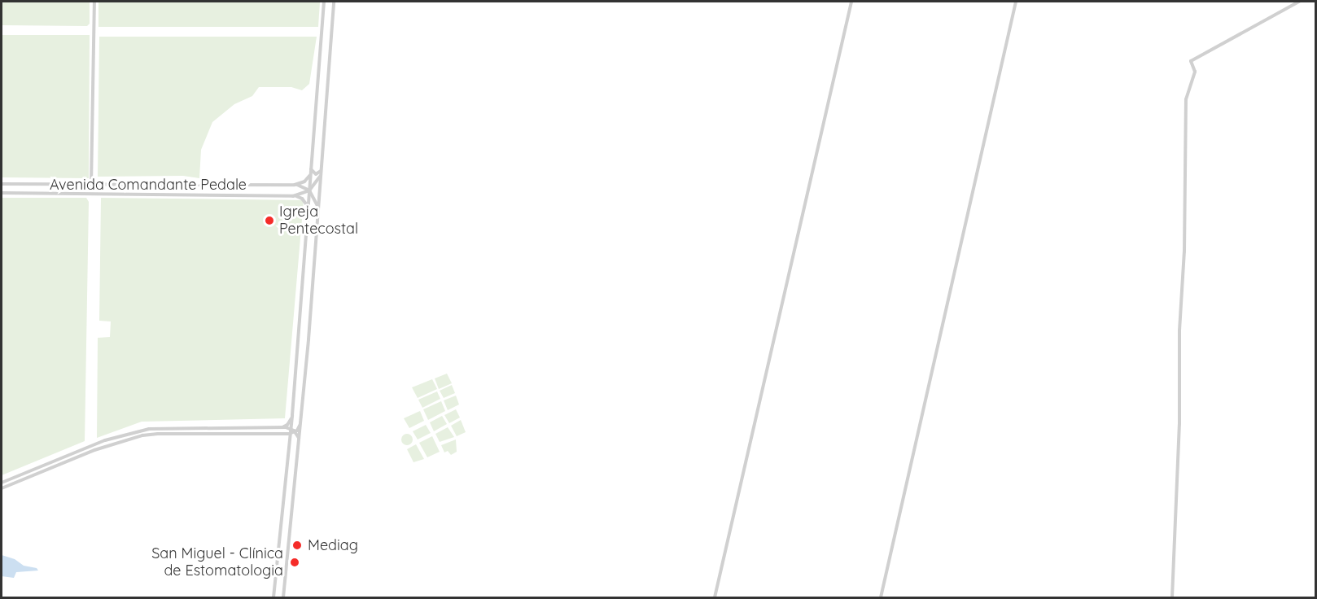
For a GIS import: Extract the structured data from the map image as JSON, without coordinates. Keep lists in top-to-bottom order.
{
  "streets": {
    "street": ["Avenida Comandante Pedale"]
  },
  "places": ["Igreja Pentecostal", "Mediag", "San Miguel - Clínica de Estomatologia"]
}
